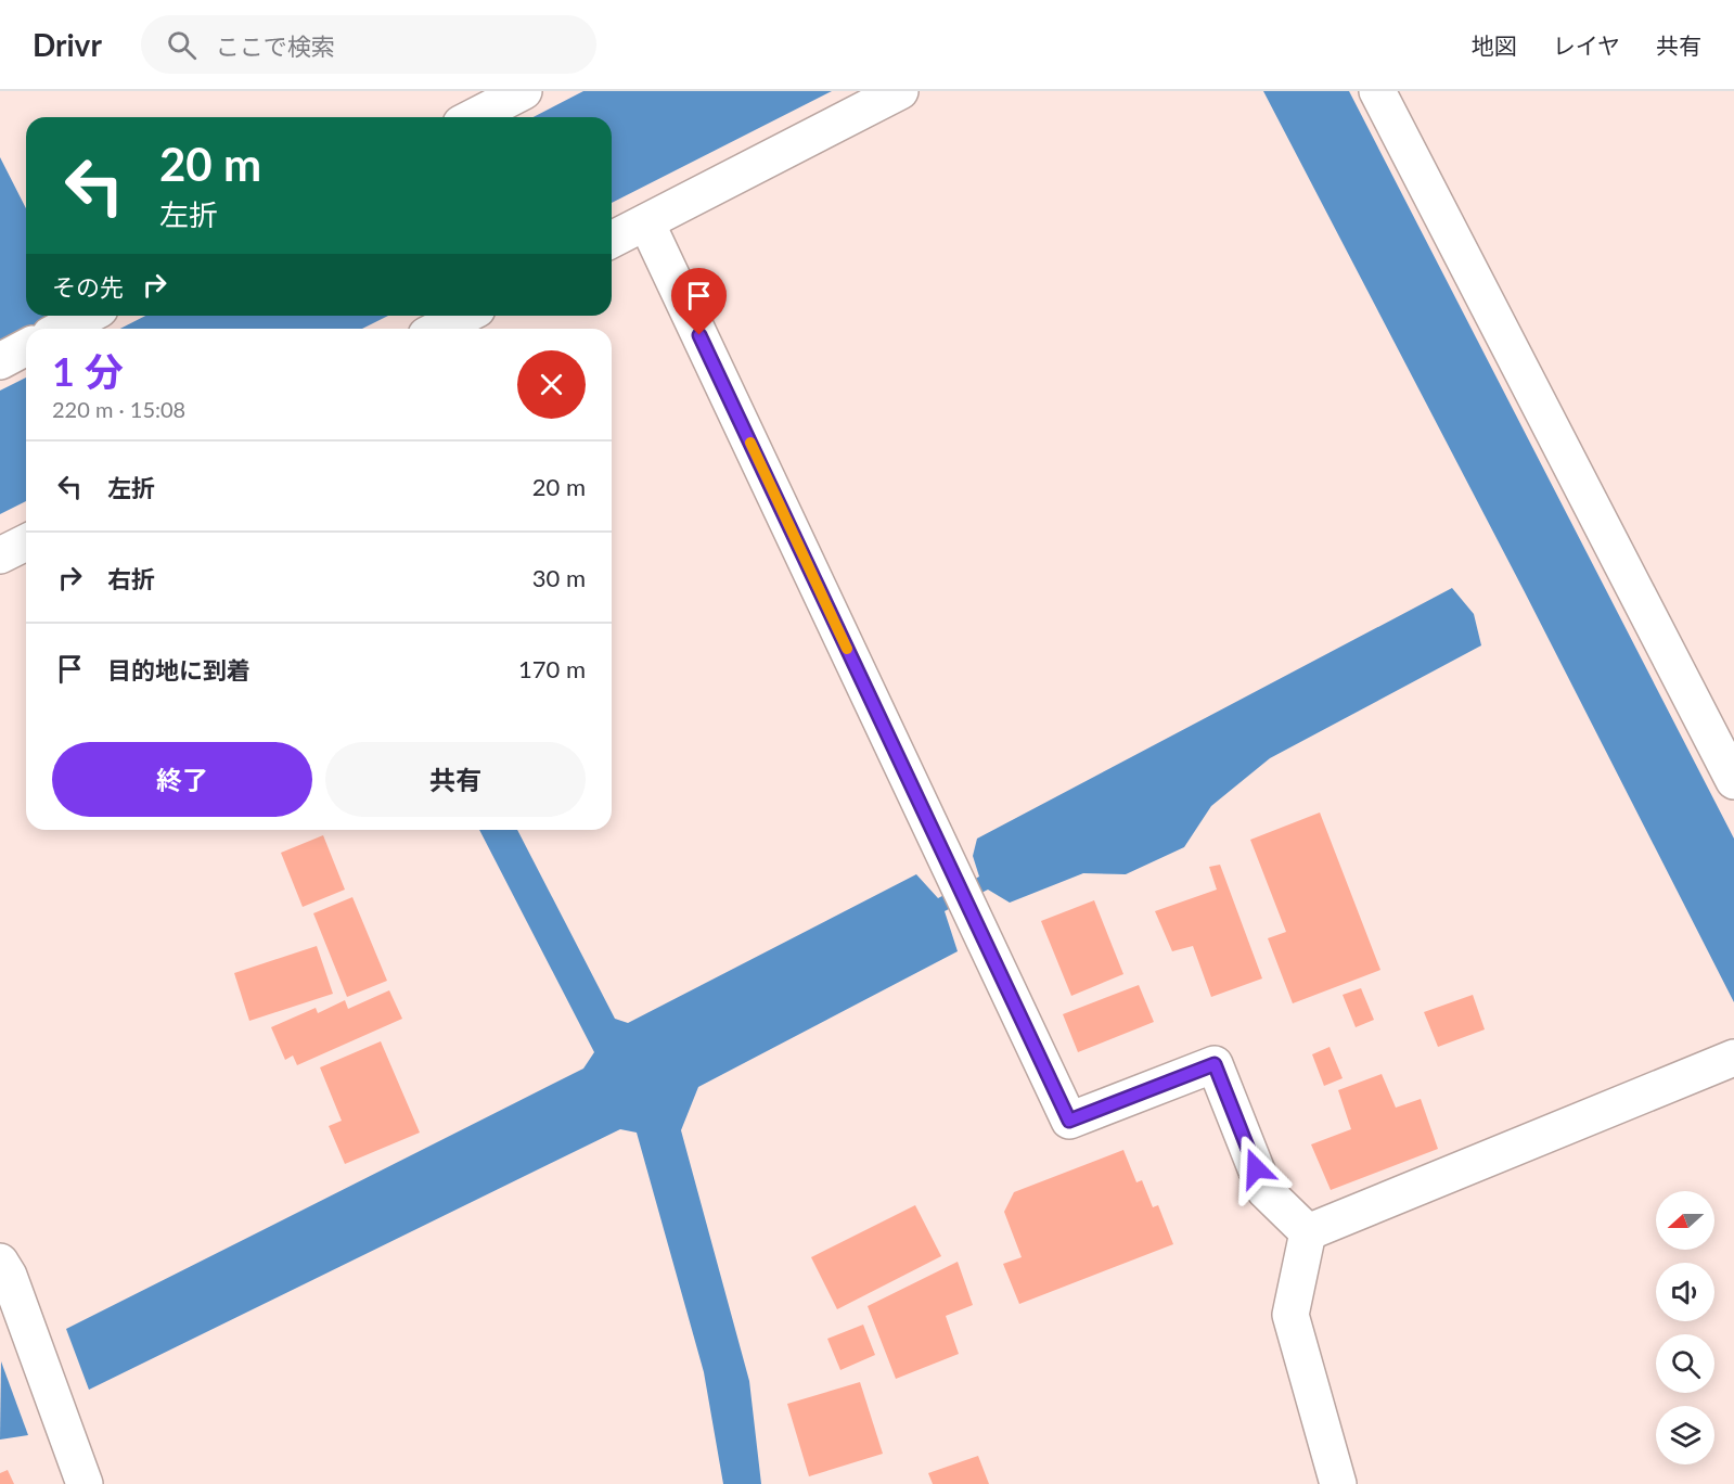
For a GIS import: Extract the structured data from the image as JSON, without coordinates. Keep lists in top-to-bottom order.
{
  "north": "left",
  "page": {
    "header": "Drivr",
    "search": "ここで検索",
    "nav": ["地図", "レイヤ", "共有"],
    "turn": ["20 m", "左折"],
    "then": "その先",
    "heading": ["1 分", "220 m · 15:08"],
    "list": [
      {
        "name": "左折",
        "value": "20 m"
      },
      {
        "name": "右折",
        "value": "30 m"
      },
      {
        "name": "目的地に到着",
        "value": "170 m"
      }
    ],
    "buttons": ["終了", "共有"]
  }
}
